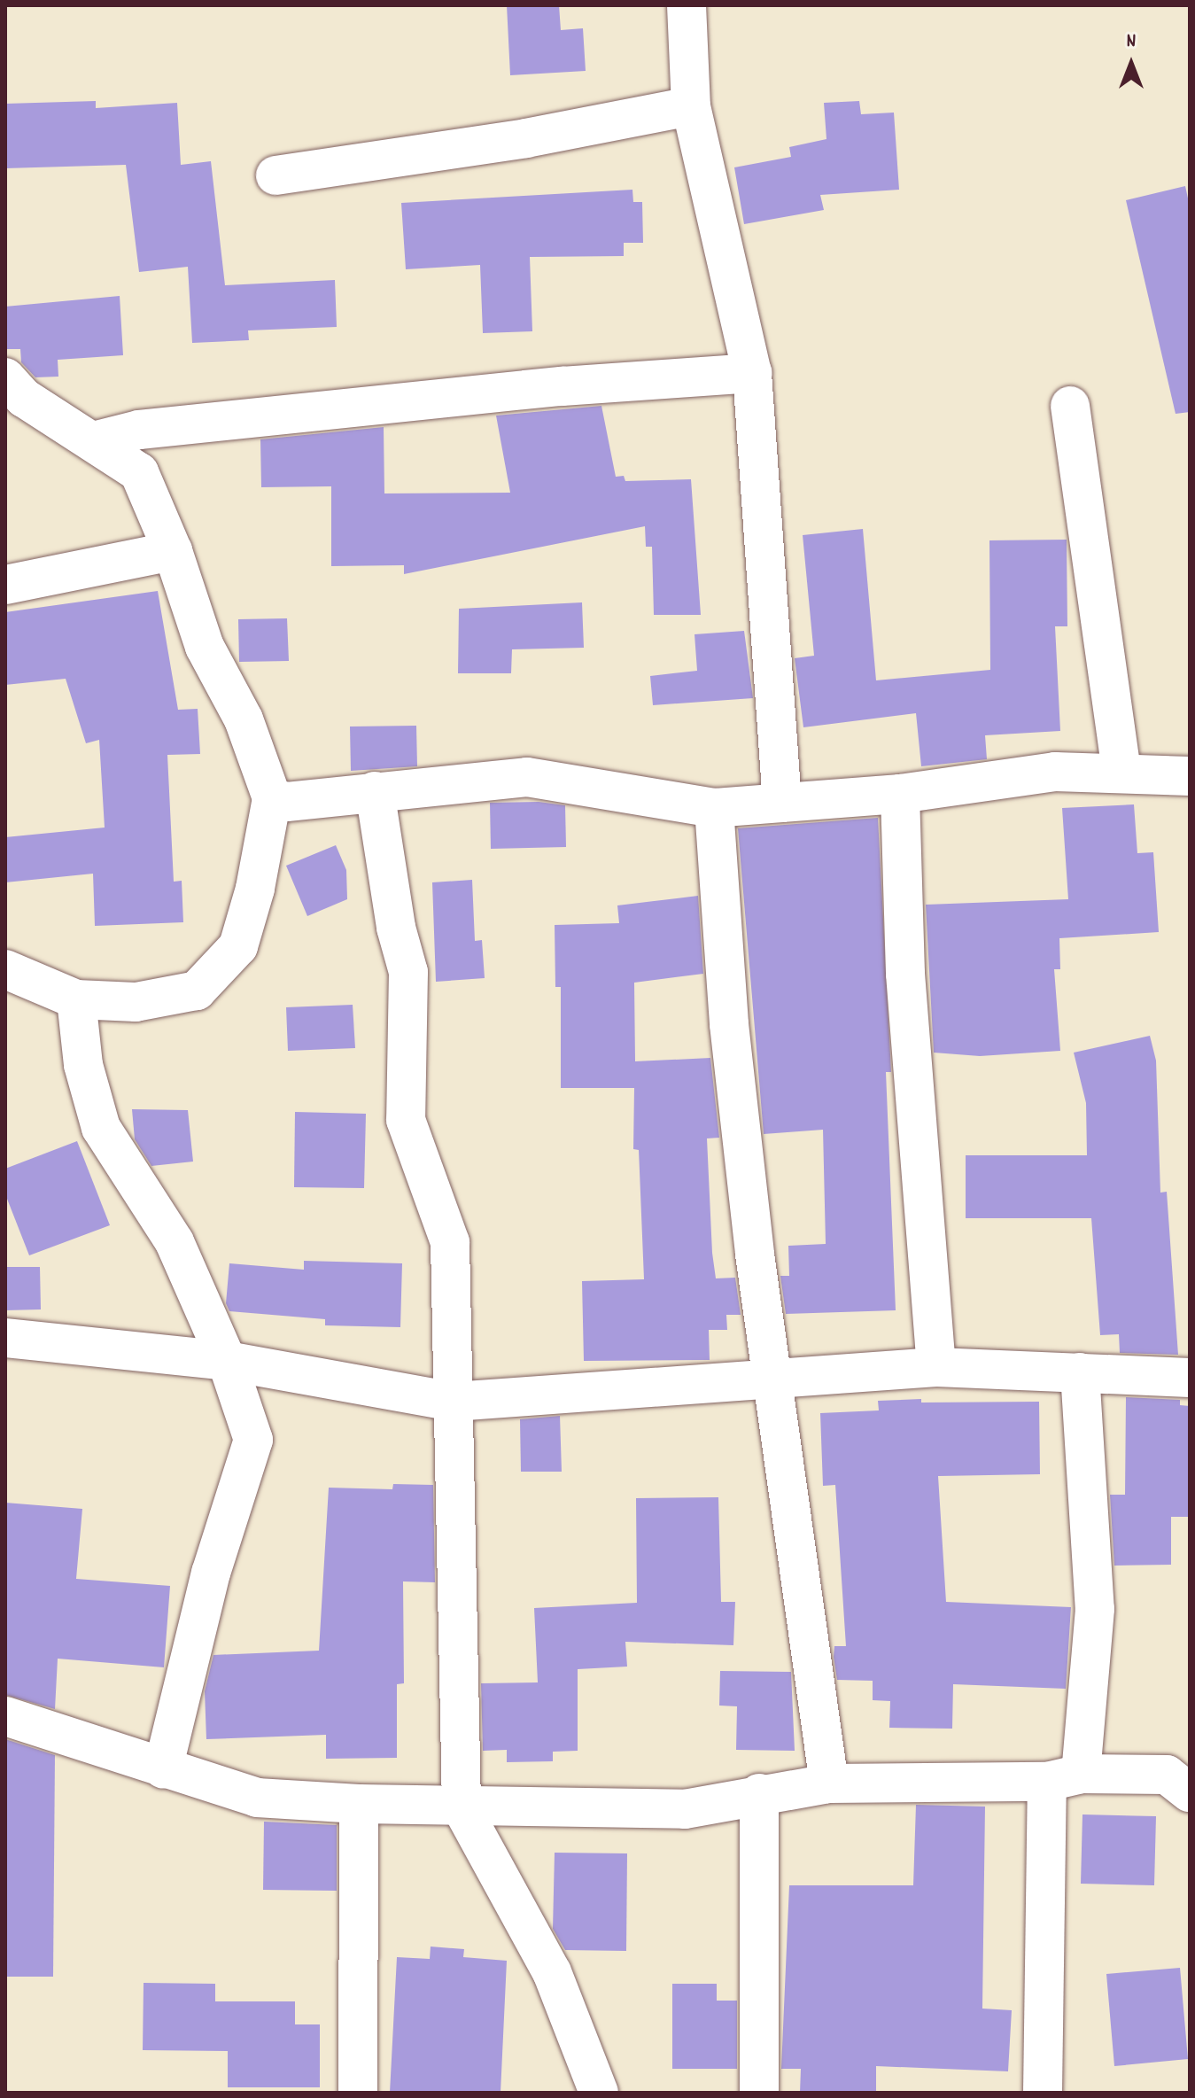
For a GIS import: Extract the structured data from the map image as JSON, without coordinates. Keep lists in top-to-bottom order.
{
  "north": "top"
}
